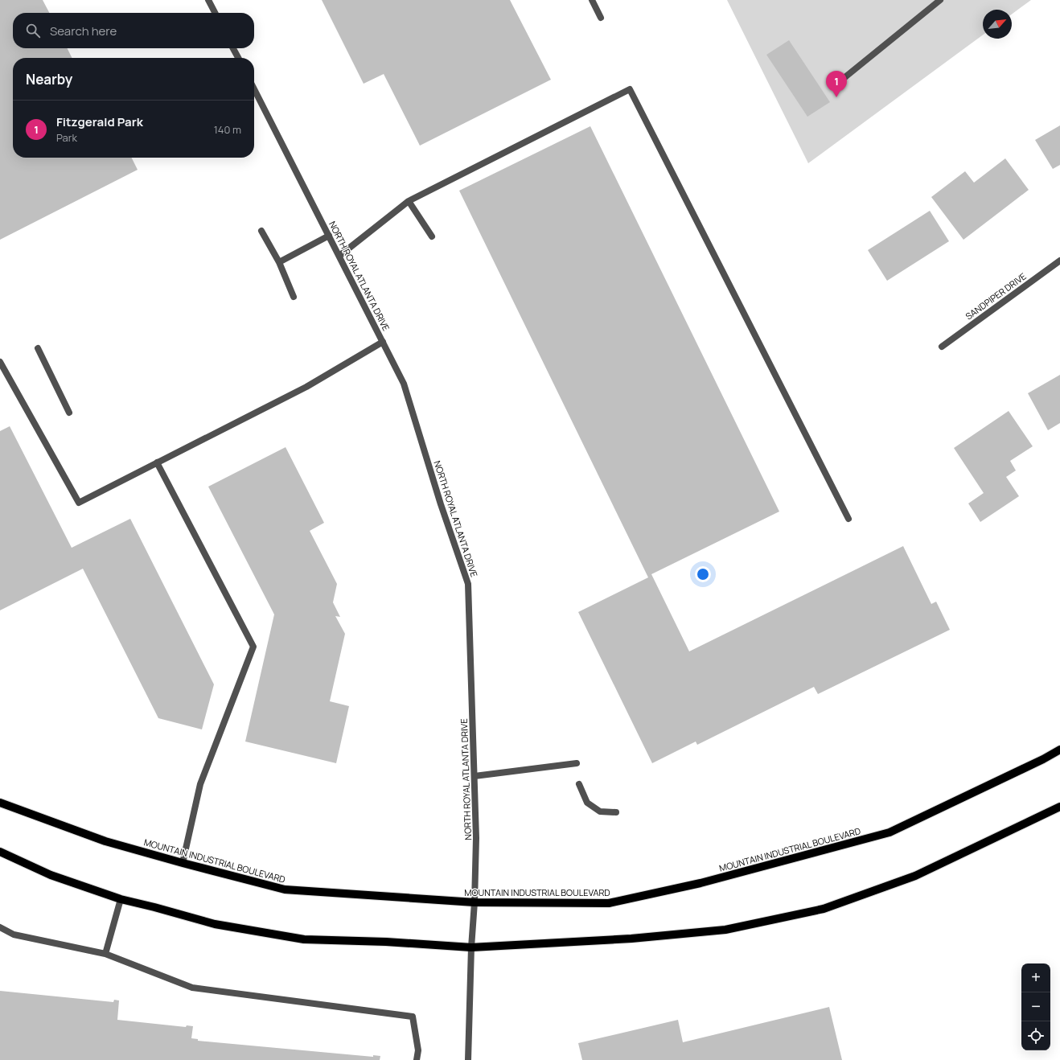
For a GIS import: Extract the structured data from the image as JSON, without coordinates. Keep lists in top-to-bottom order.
{
  "streets": {
    "main road": ["MOUNTAIN INDUSTRIAL BOULEVARD"],
    "street": ["NORTH ROYAL ATLANTA DRIVE", "SANDPIPER DRIVE"]
  },
  "crossings": [
    ["NORTH ROYAL ATLANTA DRIVE", "MOUNTAIN INDUSTRIAL BOULEVARD"]
  ],
  "north": "top right",
  "page": {
    "search": "Search here",
    "heading": "Nearby",
    "pins": "1",
    "list": [
      {
        "mark": "1",
        "name": "Fitzgerald Park",
        "note": "Park",
        "value": "140 m"
      }
    ],
    "map_buttons": ["+", "−"]
  }
}
